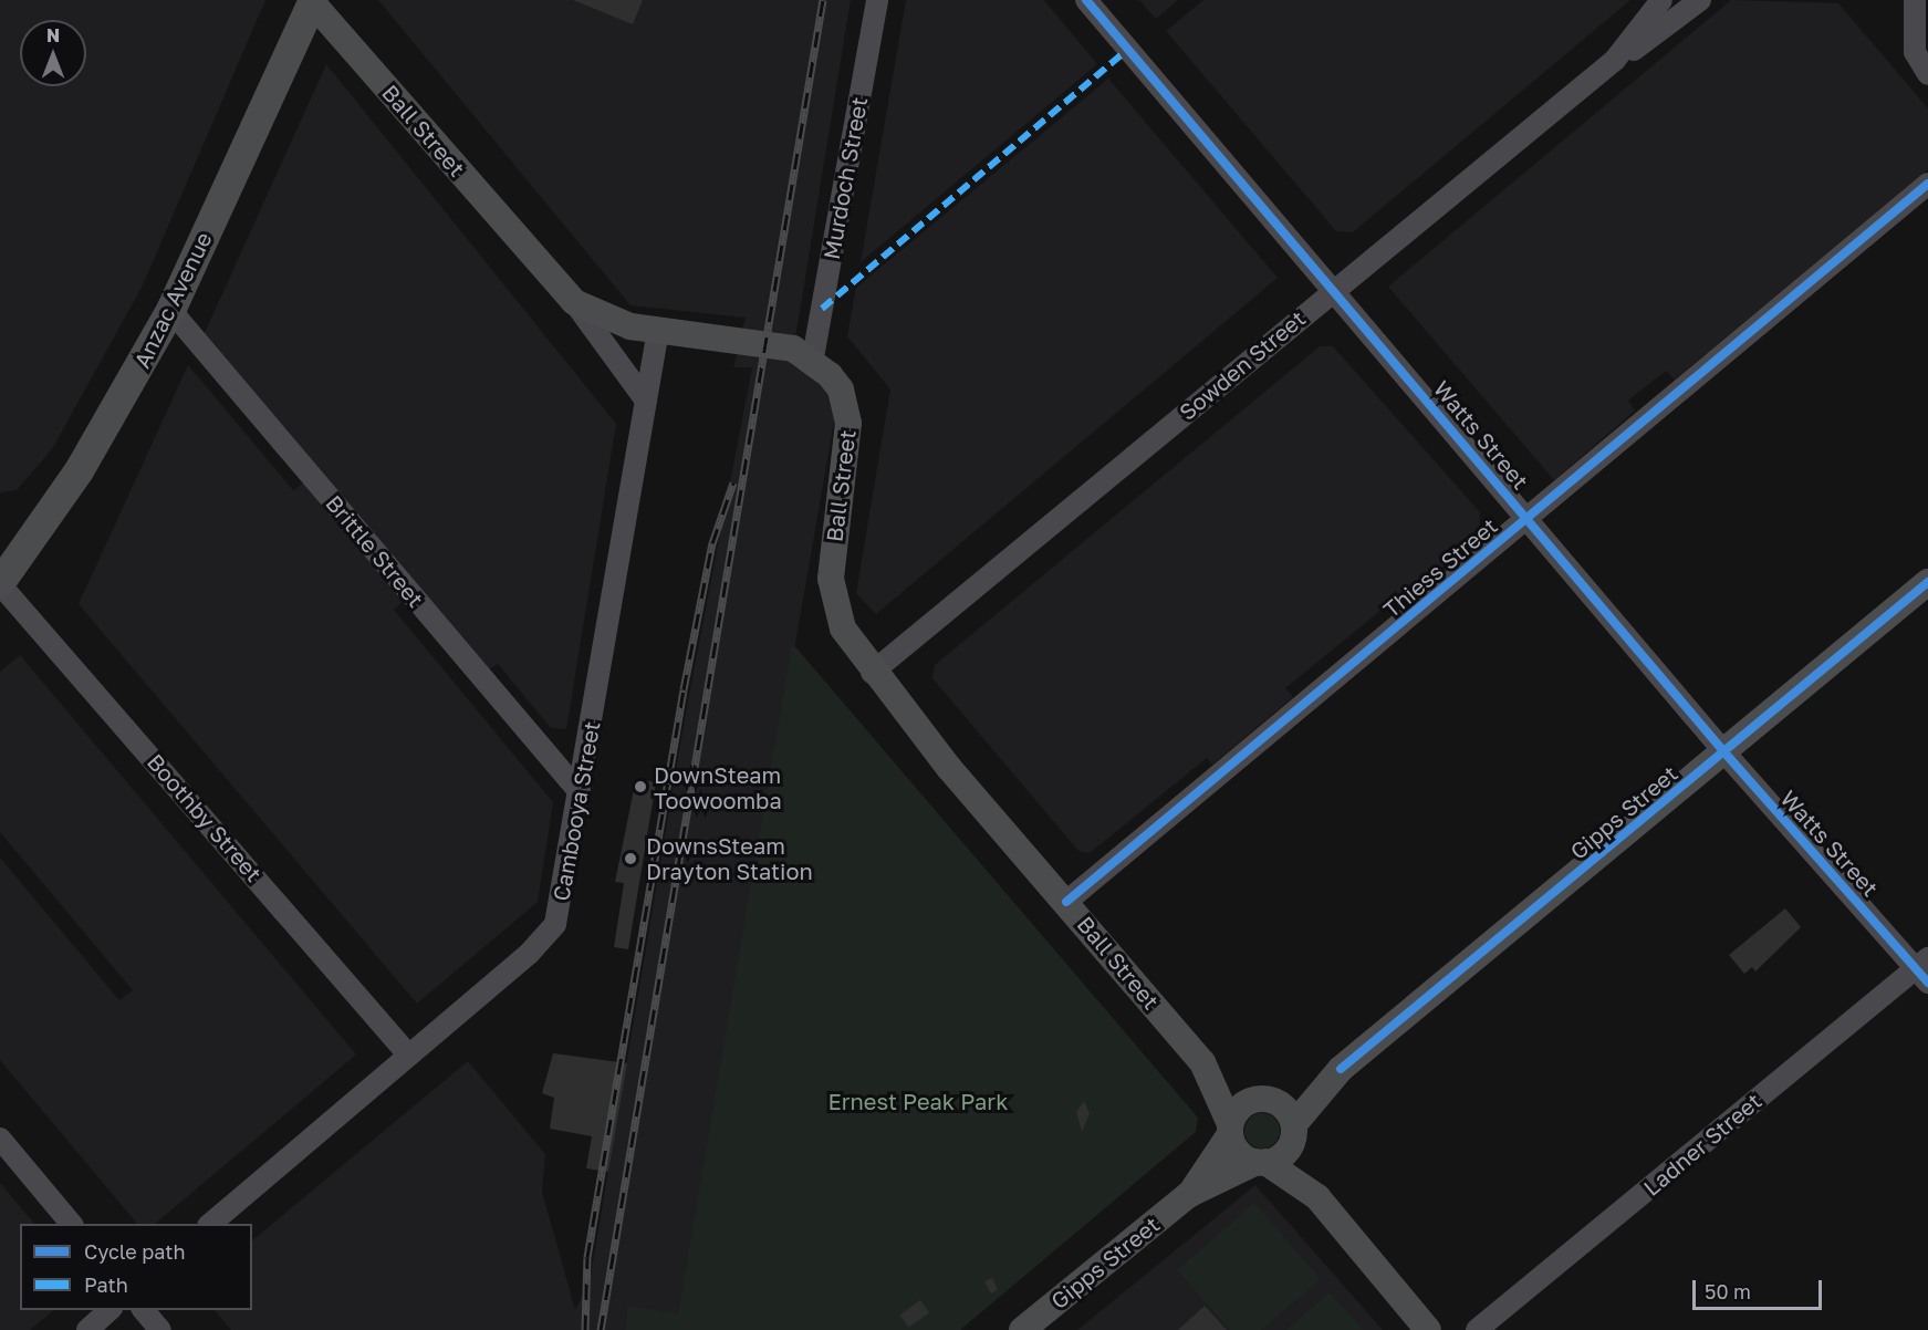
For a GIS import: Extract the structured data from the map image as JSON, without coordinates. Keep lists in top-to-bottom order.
{
  "streets": {
    "highway": ["Anzac Avenue"],
    "main road": ["Ball Street", "Gipps Street"],
    "street": [
      "Murdoch Street",
      "Sowden Street",
      "Watts Street",
      "Brittle Street",
      "Thiess Street",
      "Cambooya Street",
      "Boothby Street",
      "Ladner Street"
    ]
  },
  "crossings": [
    ["Ball Street", "Murdoch Street"],
    ["Ball Street", "Anzac Avenue"],
    ["Ball Street", "Sowden Street"],
    ["Ball Street", "Thiess Street"],
    ["Ball Street", "Cambooya Street"],
    ["Ball Street", "Gipps Street"],
    ["Anzac Avenue", "Brittle Street"],
    ["Anzac Avenue", "Boothby Street"],
    ["Sowden Street", "Watts Street"],
    ["Watts Street", "Thiess Street"],
    ["Watts Street", "Gipps Street"],
    ["Watts Street", "Ladner Street"],
    ["Brittle Street", "Cambooya Street"],
    ["Cambooya Street", "Boothby Street"]
  ],
  "parks": ["Ernest Peak Park"],
  "places": ["DownSteam Toowoomba", "DownsSteam Drayton Station"],
  "legend": ["Cycle path", "Path"],
  "scale_bar": "50 m",
  "north": "top"
}
